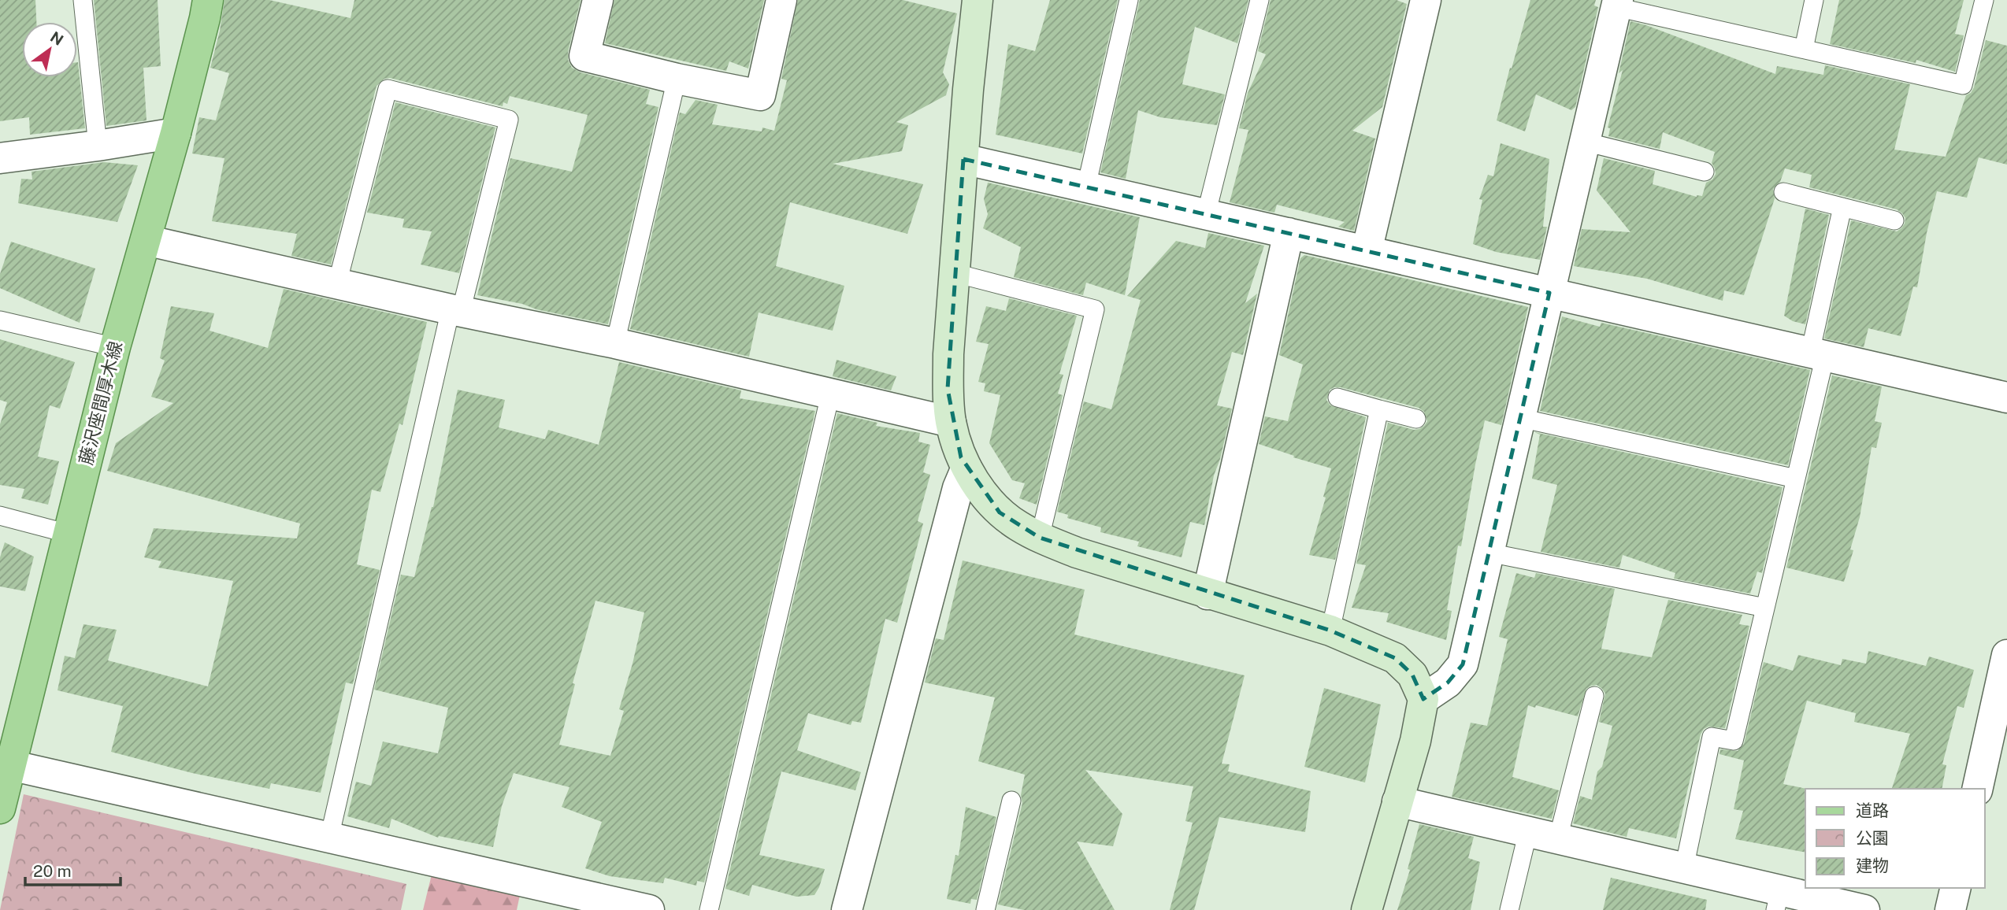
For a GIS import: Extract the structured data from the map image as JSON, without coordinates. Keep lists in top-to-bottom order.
{
  "streets": {
    "main road": ["藤沢座間厚木線"]
  },
  "legend": ["道路", "公園", "建物"],
  "scale_bar": "20 m",
  "north": "top right"
}
